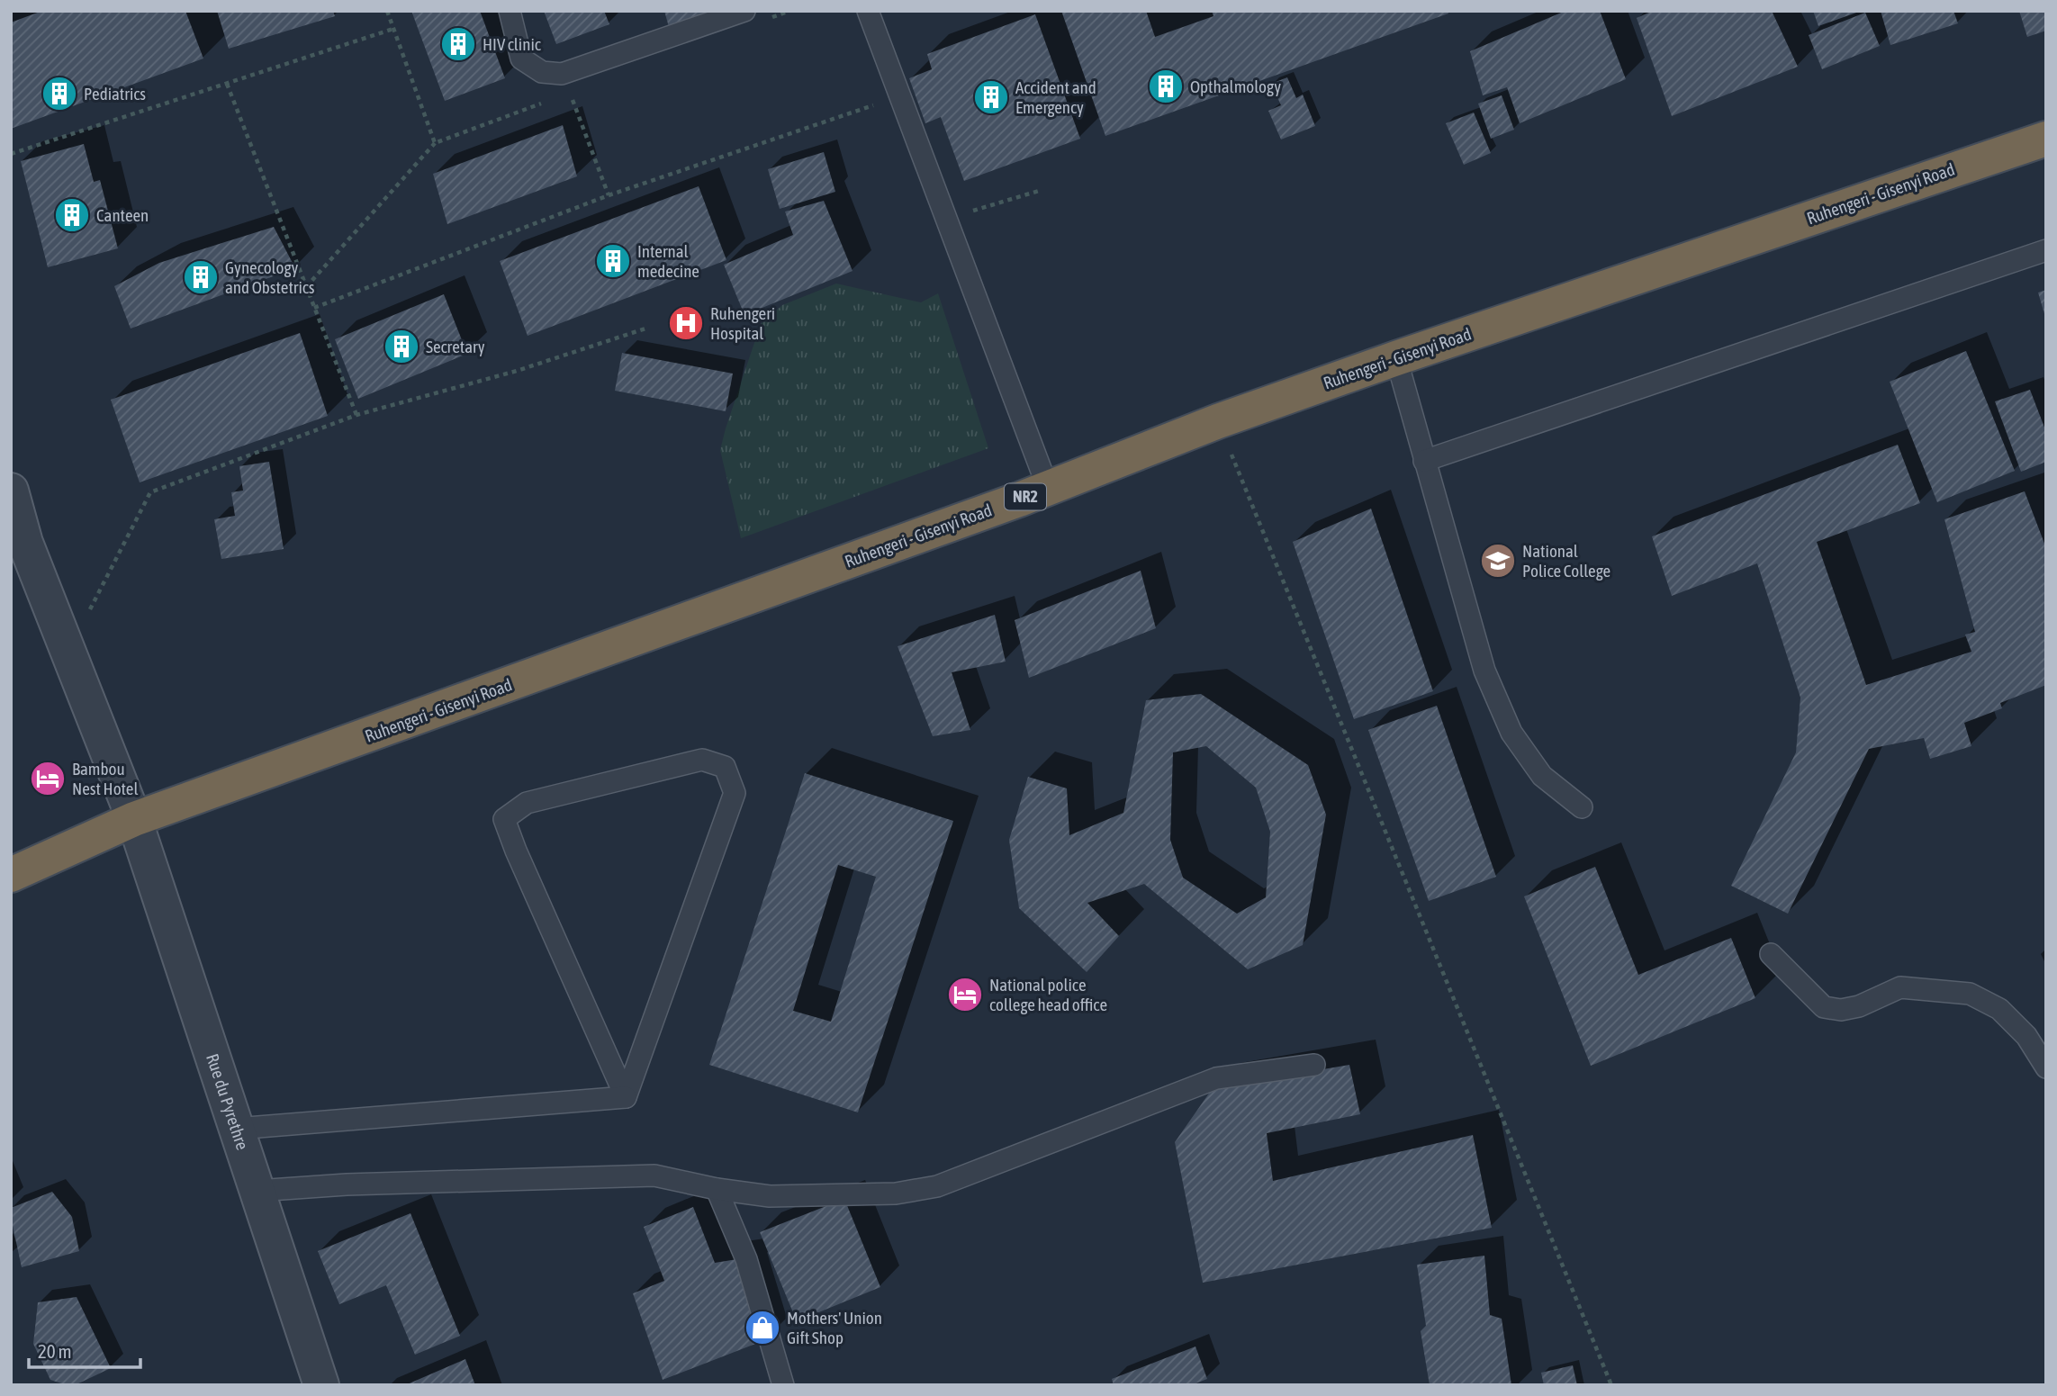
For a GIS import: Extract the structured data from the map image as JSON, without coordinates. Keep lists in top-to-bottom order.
{
  "streets": {
    "highway": ["Ruhengeri - Gisenyi Road", "NR2"],
    "street": ["Rue du Pyrethre"]
  },
  "crossings": [
    ["Ruhengeri - Gisenyi Road", "Rue du Pyrethre"]
  ],
  "places": {
    "building": [
      "HIV clinic",
      "Opthalmology",
      "Pediatrics",
      "Accident and Emergency",
      "Canteen",
      "Internal medecine",
      "Gynecology and Obstetrics",
      "Secretary"
    ],
    "hospital": ["Ruhengeri Hospital"],
    "school or university": ["National Police College"],
    "hotel": ["Bambou Nest Hotel", "National police college head office"],
    "shop": ["Mothers' Union Gift Shop"]
  },
  "scale_bar": "20 m"
}
